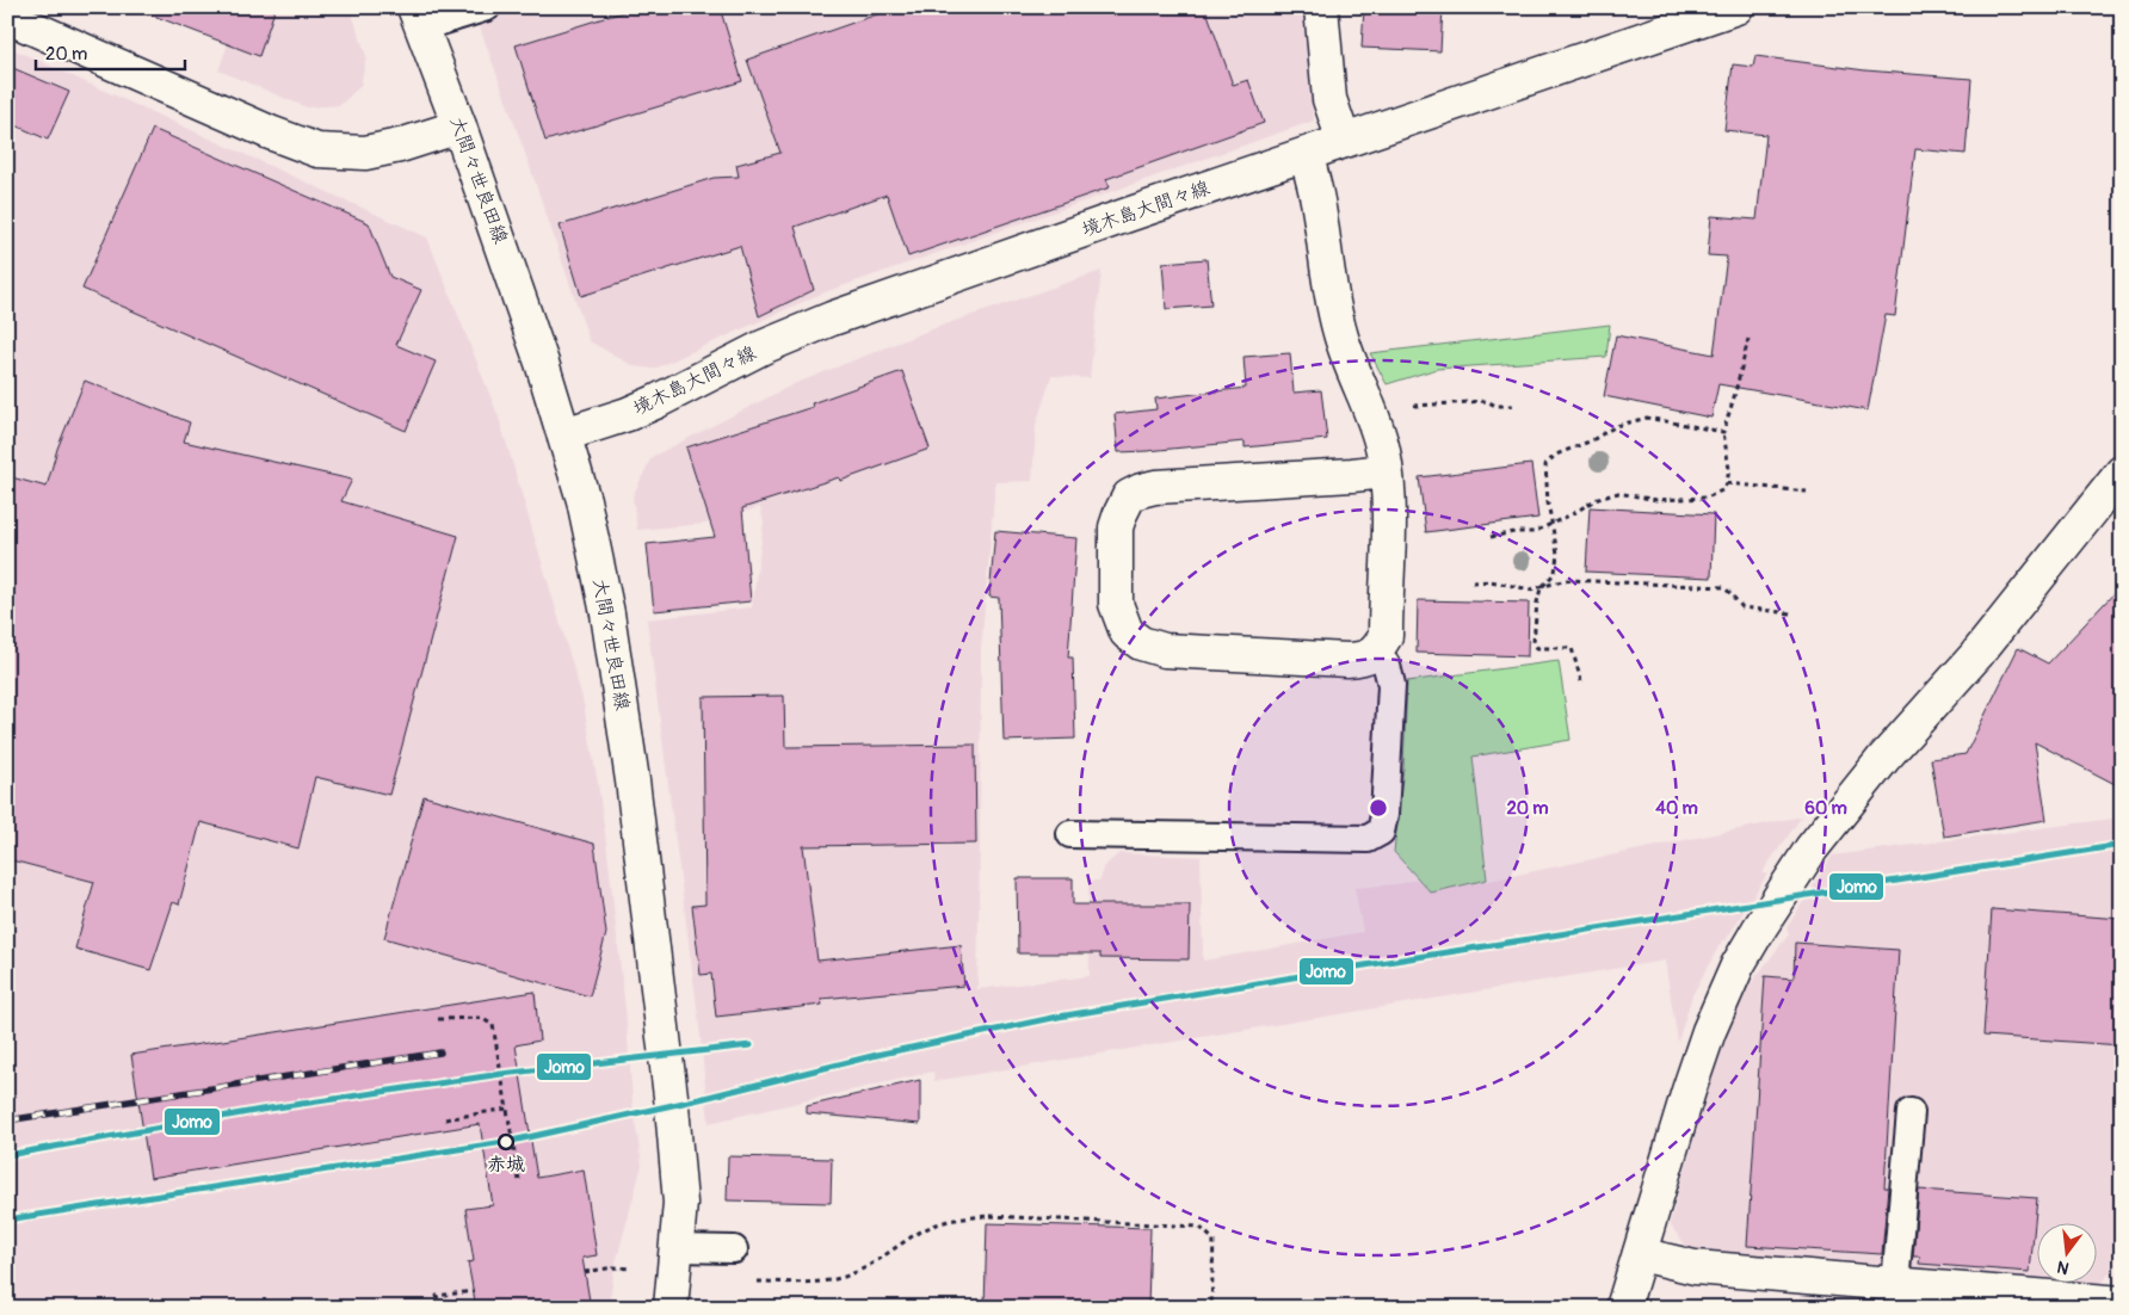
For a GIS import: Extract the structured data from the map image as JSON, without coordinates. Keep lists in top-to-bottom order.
{
  "streets": {
    "street": ["大間々世良田線", "境木島大間々線"]
  },
  "crossings": [
    ["大間々世良田線", "境木島大間々線"]
  ],
  "places": ["赤城"],
  "lines": ["transit line Jomo"],
  "scale_bar": "20 m",
  "north": "bottom",
  "rings": ["20 m", "40 m", "60 m"]
}
